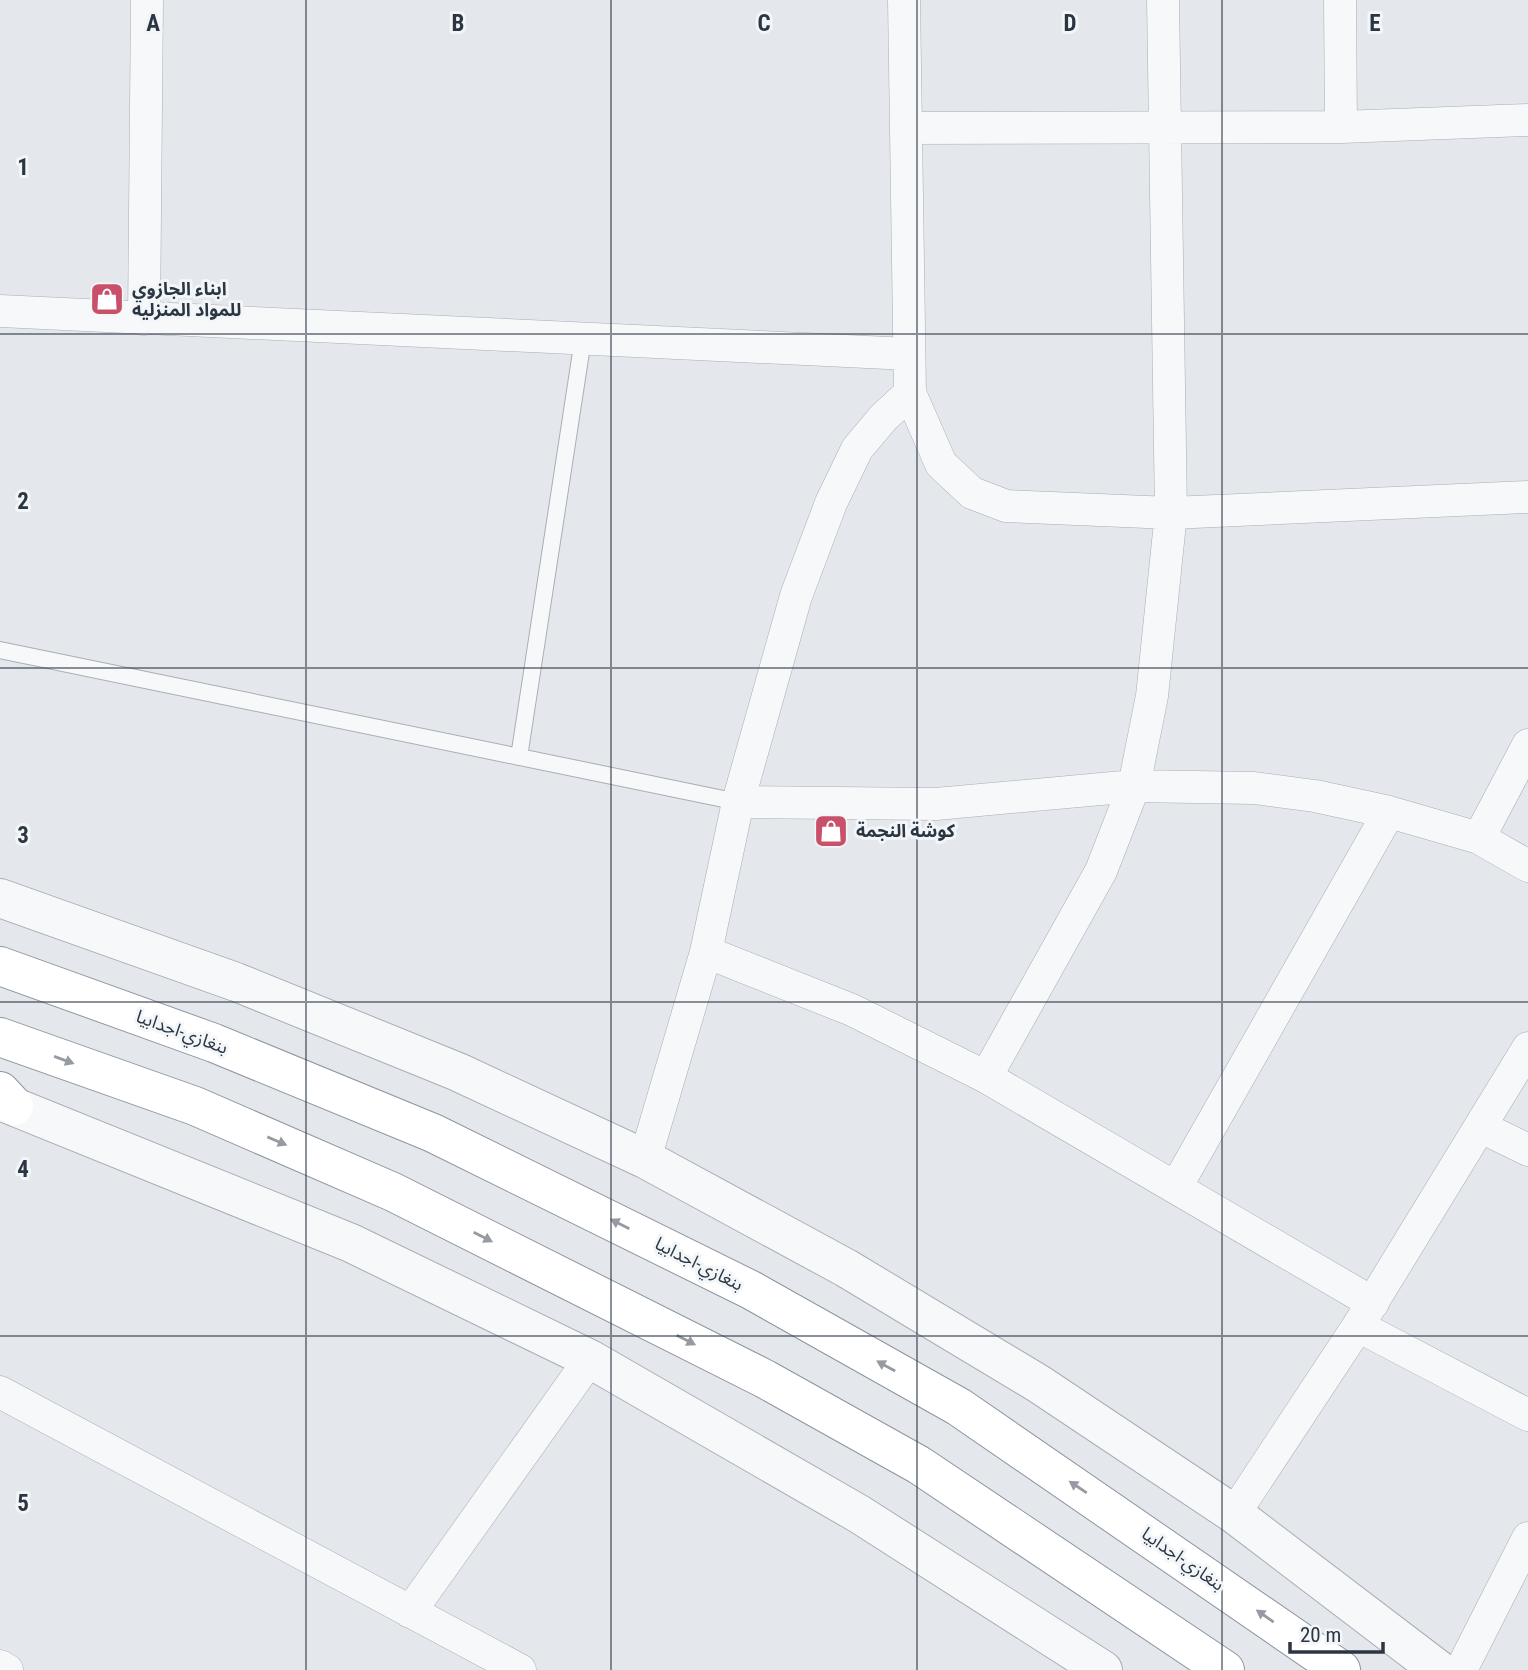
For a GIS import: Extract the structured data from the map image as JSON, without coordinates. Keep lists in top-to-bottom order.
{
  "streets": {
    "highway": ["بنغازي-اجدابيا"]
  },
  "places": {
    "shop": ["ابناء الجازوي للمواد المنزليه", "كوشة النجمة"]
  },
  "scale_bar": "20 m",
  "grid": {
    "columns": [
      "A",
      "B",
      "C",
      "D",
      "E"
    ],
    "rows": [
      "1",
      "2",
      "3",
      "4",
      "5"
    ]
  }
}
